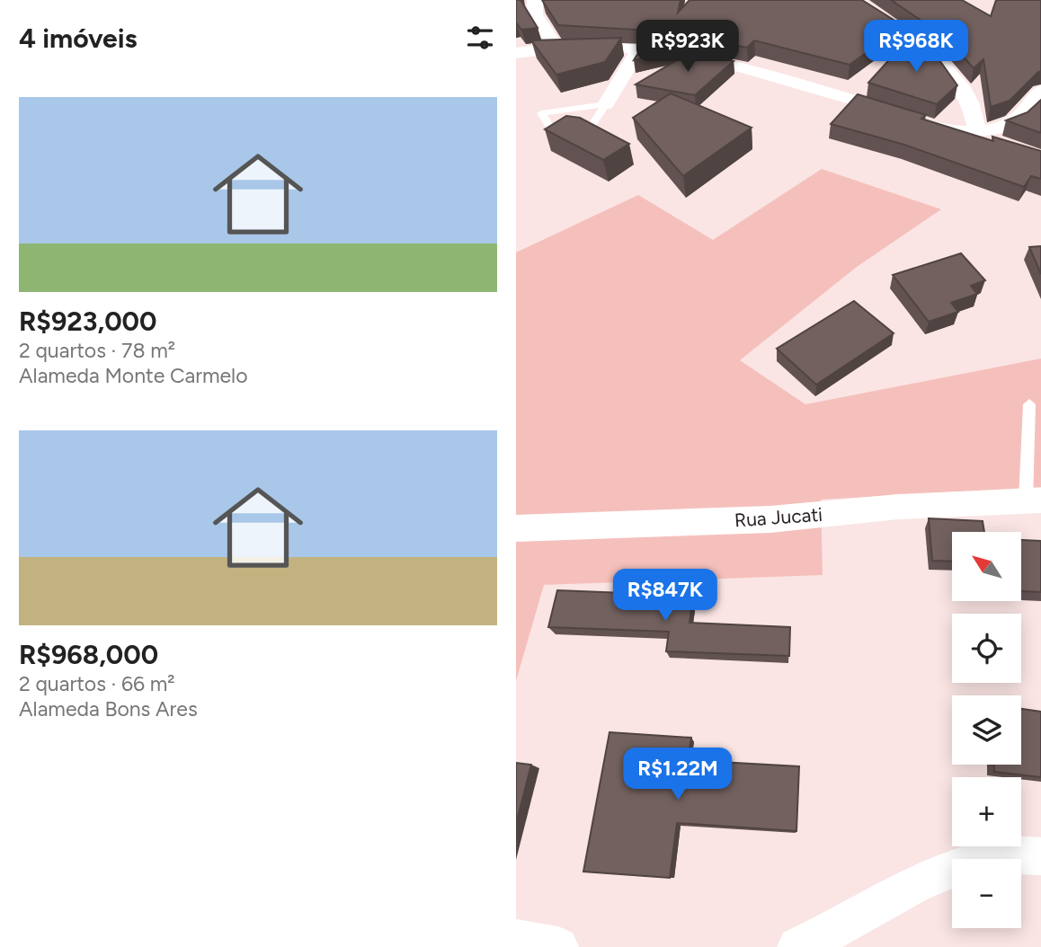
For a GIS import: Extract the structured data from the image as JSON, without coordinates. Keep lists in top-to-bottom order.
{
  "streets": {
    "street": ["Rua Jucati"]
  },
  "north": "top left",
  "page": {
    "heading": "4 imóveis",
    "price": [
      "R$923K",
      "R$968K",
      "R$847K",
      "R$1.22M"
    ],
    "list": [
      {
        "name": "R$923,000",
        "note": "2 quartos · 78 m² · Alameda Monte Carmelo"
      },
      {
        "name": "R$968,000",
        "note": "2 quartos · 66 m² · Alameda Bons Ares"
      }
    ],
    "map_buttons": ["+", "−"]
  }
}
